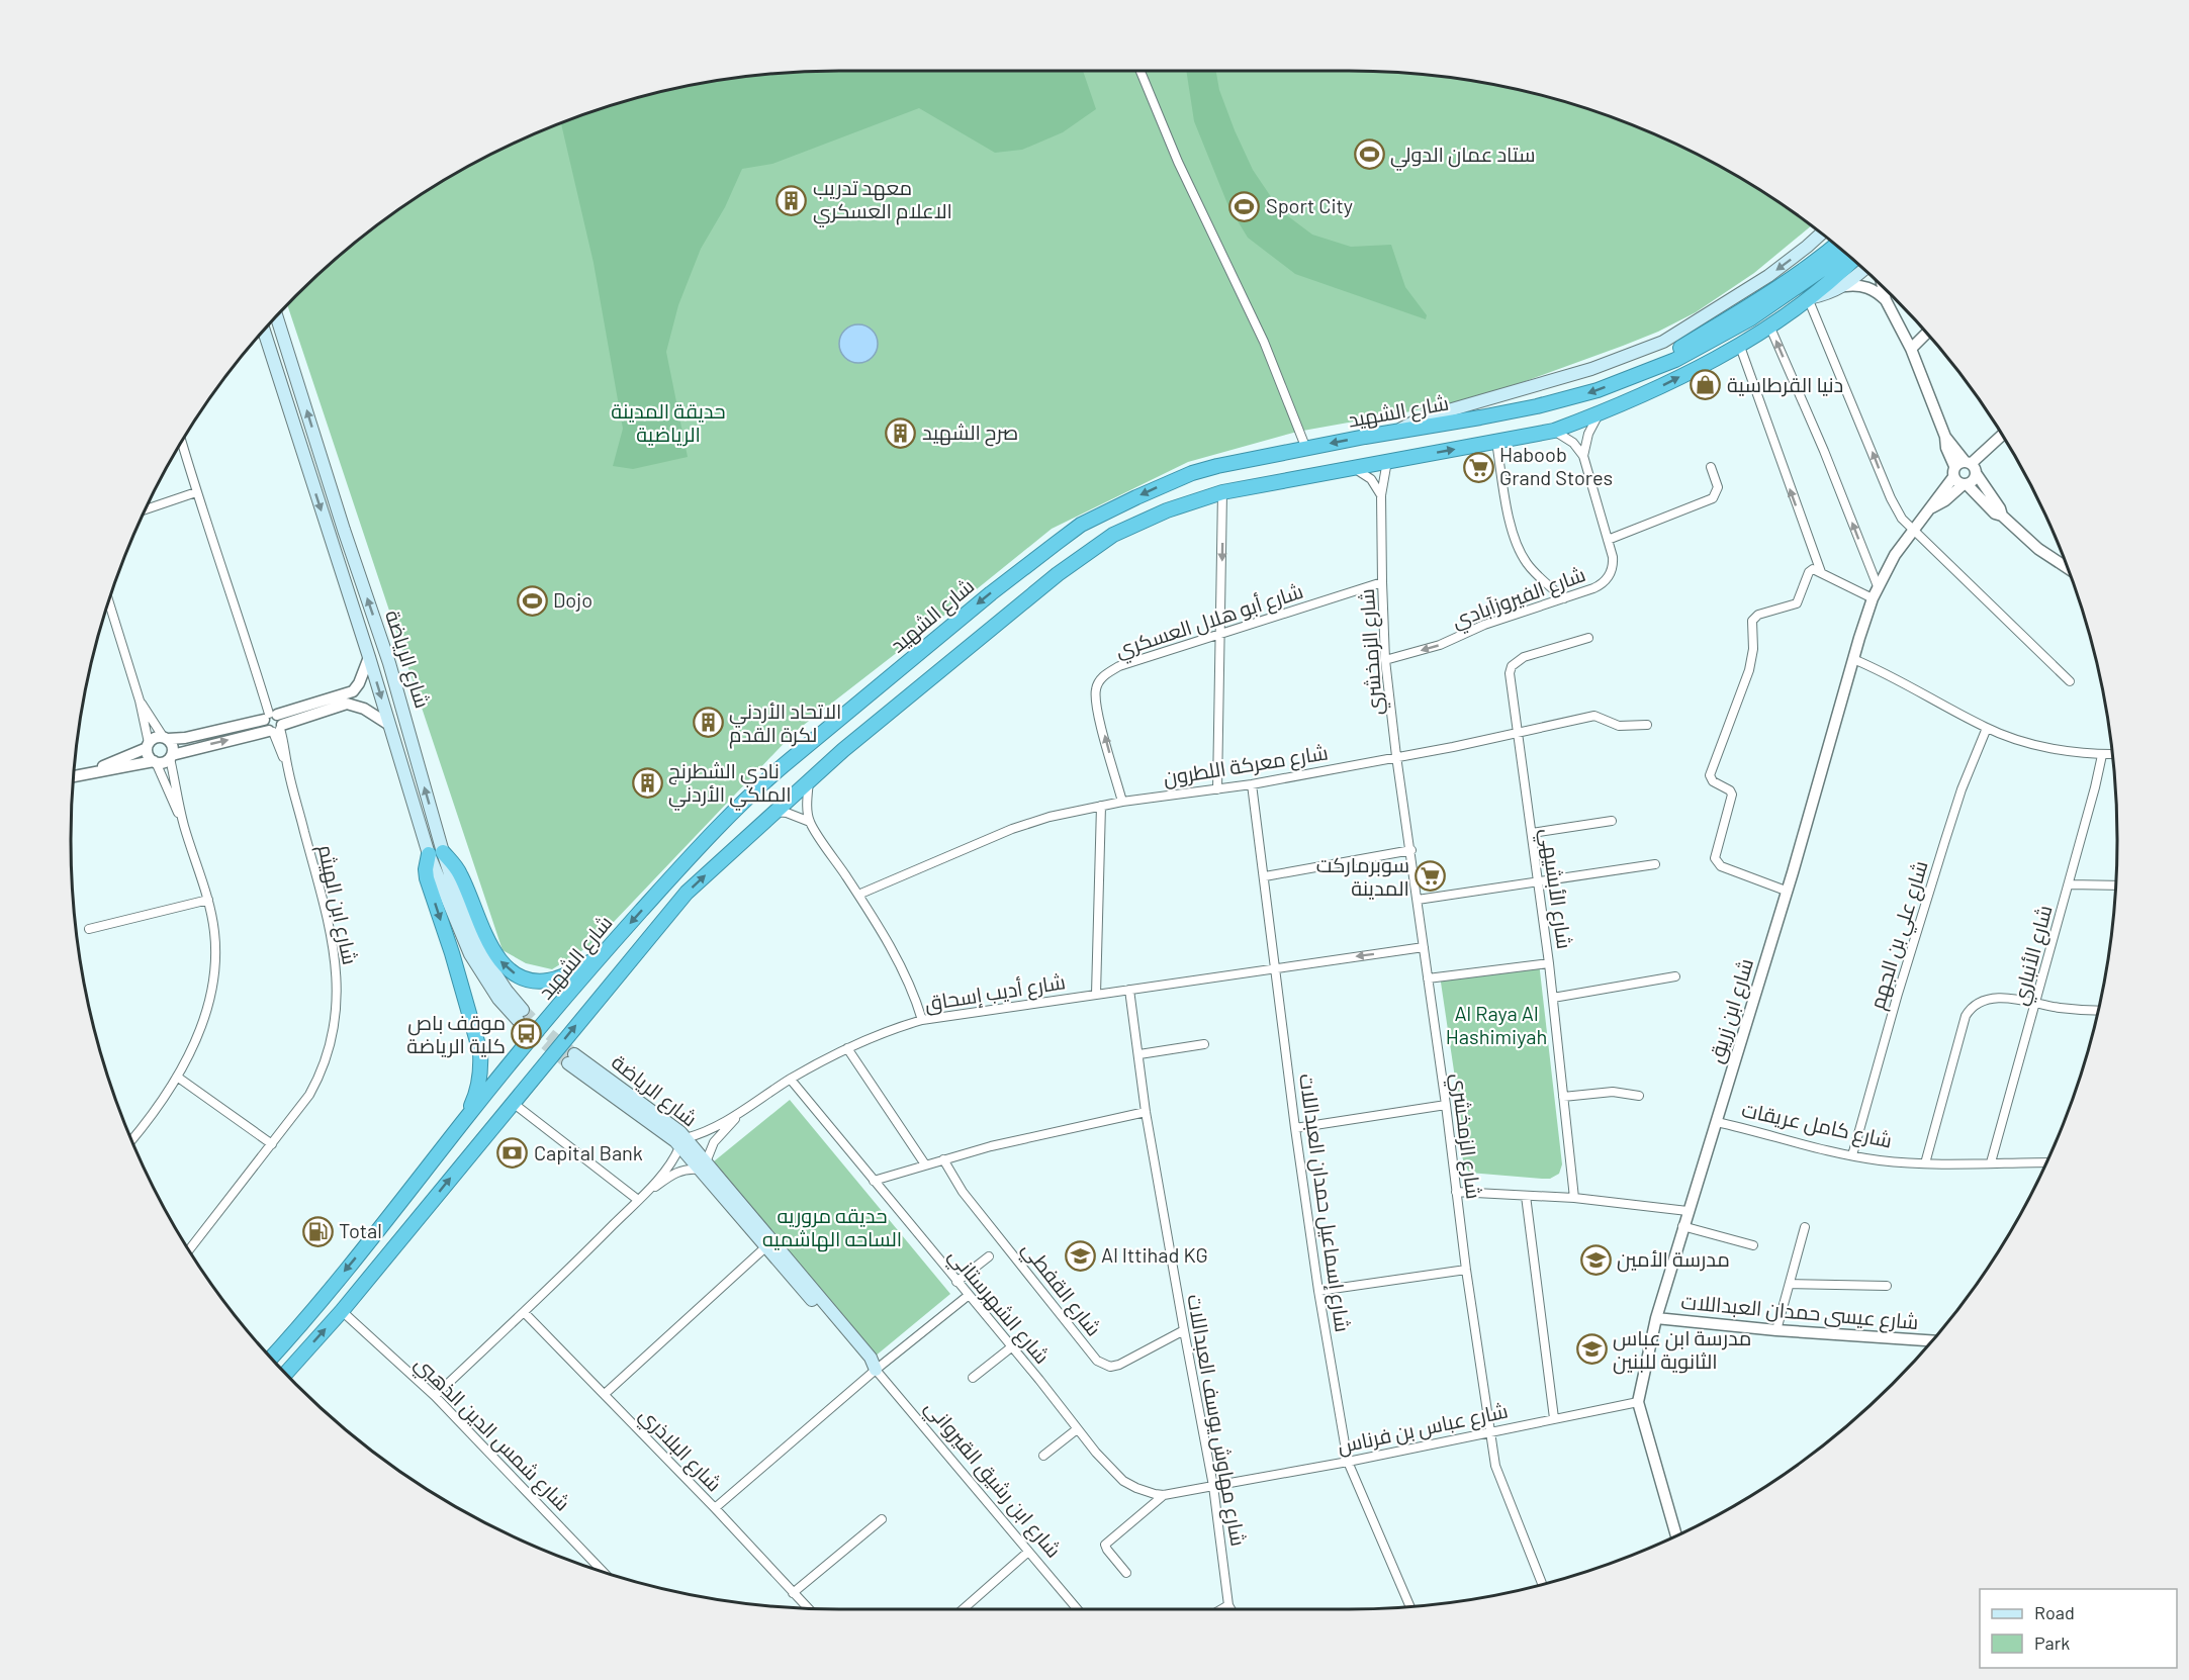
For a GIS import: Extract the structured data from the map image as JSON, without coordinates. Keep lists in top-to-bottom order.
{
  "streets": {
    "highway": ["شارع الشهيد"],
    "main road": ["شارع الرياضة", "شارع ابن رشيق القيرواني"],
    "street": [
      "شارع الفيروزآبادي",
      "شارع أبو هلال العسكري",
      "شارع الزمخشري",
      "شارع معركة اللطرون",
      "شارع الأبشيهي",
      "شارع ابن الهيثم",
      "شارع علي بن الجهم",
      "شارع الأنباري",
      "شارع أديب إسحاق",
      "شارع ابن زريق",
      "شارع كامل عريقات",
      "شارع إسماعيل حمدان العبداللات",
      "شارع القفطي",
      "شارع الشهرستاني",
      "شارع عيسى حمدان العبداللات",
      "شارع مهاوش يوسف العبداللات",
      "شارع عباس بن فرناس",
      "شارع شمس الدين الذهبي",
      "شارع البلاذري"
    ]
  },
  "crossings": [
    ["شارع الفيروزآبادي", "شارع الزمخشري"],
    ["شارع أبو هلال العسكري", "شارع الزمخشري"],
    ["شارع أبو هلال العسكري", "شارع معركة اللطرون"],
    ["شارع الزمخشري", "شارع معركة اللطرون"],
    ["شارع الزمخشري", "شارع أديب إسحاق"],
    ["شارع الزمخشري", "شارع عباس بن فرناس"],
    ["شارع الرياضة", "شارع أديب إسحاق"],
    ["شارع الرياضة", "شارع ابن رشيق القيرواني"],
    ["شارع معركة اللطرون", "شارع الأبشيهي"],
    ["شارع معركة اللطرون", "شارع إسماعيل حمدان العبداللات"],
    ["شارع علي بن الجهم", "شارع كامل عريقات"],
    ["شارع الأنباري", "شارع كامل عريقات"],
    ["شارع أديب إسحاق", "شارع إسماعيل حمدان العبداللات"],
    ["شارع أديب إسحاق", "شارع الشهرستاني"],
    ["شارع أديب إسحاق", "شارع مهاوش يوسف العبداللات"],
    ["شارع أديب إسحاق", "شارع ابن رشيق القيرواني"],
    ["شارع ابن زريق", "شارع كامل عريقات"],
    ["شارع ابن زريق", "شارع عيسى حمدان العبداللات"],
    ["شارع ابن زريق", "شارع عباس بن فرناس"],
    ["شارع إسماعيل حمدان العبداللات", "شارع عباس بن فرناس"],
    ["شارع القفطي", "شارع مهاوش يوسف العبداللات"],
    ["شارع الشهرستاني", "شارع مهاوش يوسف العبداللات"],
    ["شارع الشهرستاني", "شارع عباس بن فرناس"],
    ["شارع مهاوش يوسف العبداللات", "شارع عباس بن فرناس"]
  ],
  "one_way": ["شارع الفيروزآبادي"],
  "parks": ["حديقة المدينة الرياضية", "Al Raya Al Hashimiyah", "حديقه مروريه الساحه الهاشميه"],
  "places": {
    "sports": ["ستاد عمان الدولي", "Sport City", "Dojo"],
    "building": [
      "معهد تدريب الاعلام العسكري",
      "صرح الشهيد",
      "الاتحاد الأردني لكرة القدم",
      "نادي الشطرنج الملكي الأردني"
    ],
    "shop": ["دنيا القرطاسية"],
    "supermarket": ["Haboob Grand Stores", "سوبرماركت المدينة"],
    "bus stop": ["موقف باص كلية الرياضة"],
    "bank": ["Capital Bank"],
    "fuel station": ["Total"],
    "school or university": ["Al Ittihad KG", "مدرسة الأمين", "مدرسة ابن عباس الثانوية للبنين"]
  },
  "legend": ["Road", "Park"]
}
